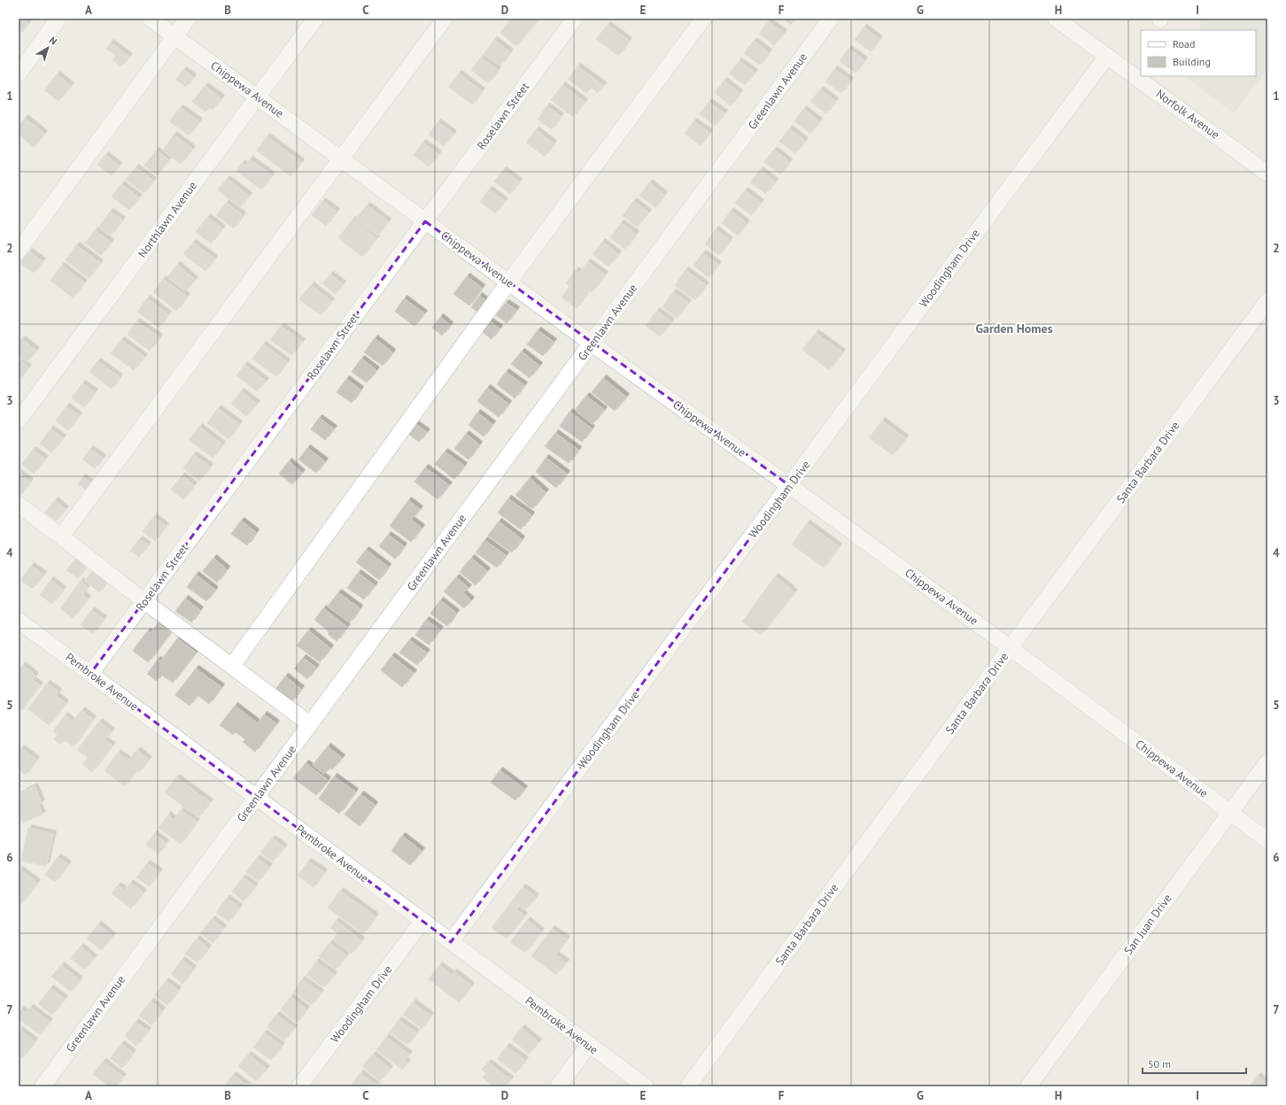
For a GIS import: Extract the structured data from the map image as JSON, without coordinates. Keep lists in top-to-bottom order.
{
  "streets": {
    "street": [
      "Chippewa Avenue",
      "Greenlawn Avenue",
      "Norfolk Avenue",
      "Roselawn Street",
      "Northlawn Avenue",
      "Woodingham Drive",
      "Santa Barbara Drive",
      "Pembroke Avenue",
      "San Juan Drive"
    ]
  },
  "crossings": [
    ["Chippewa Avenue", "Greenlawn Avenue"],
    ["Chippewa Avenue", "Roselawn Street"],
    ["Chippewa Avenue", "Northlawn Avenue"],
    ["Chippewa Avenue", "Woodingham Drive"],
    ["Chippewa Avenue", "Santa Barbara Drive"],
    ["Chippewa Avenue", "San Juan Drive"],
    ["Greenlawn Avenue", "Pembroke Avenue"],
    ["Norfolk Avenue", "Woodingham Drive"],
    ["Roselawn Street", "Pembroke Avenue"],
    ["Woodingham Drive", "Pembroke Avenue"]
  ],
  "districts": ["Garden Homes"],
  "legend": ["Road", "Building"],
  "scale_bar": "50 m",
  "north": "top right",
  "grid": {
    "columns": [
      "A",
      "B",
      "C",
      "D",
      "E",
      "F",
      "G",
      "H",
      "I"
    ],
    "rows": [
      "1",
      "2",
      "3",
      "4",
      "5",
      "6",
      "7"
    ]
  }
}
